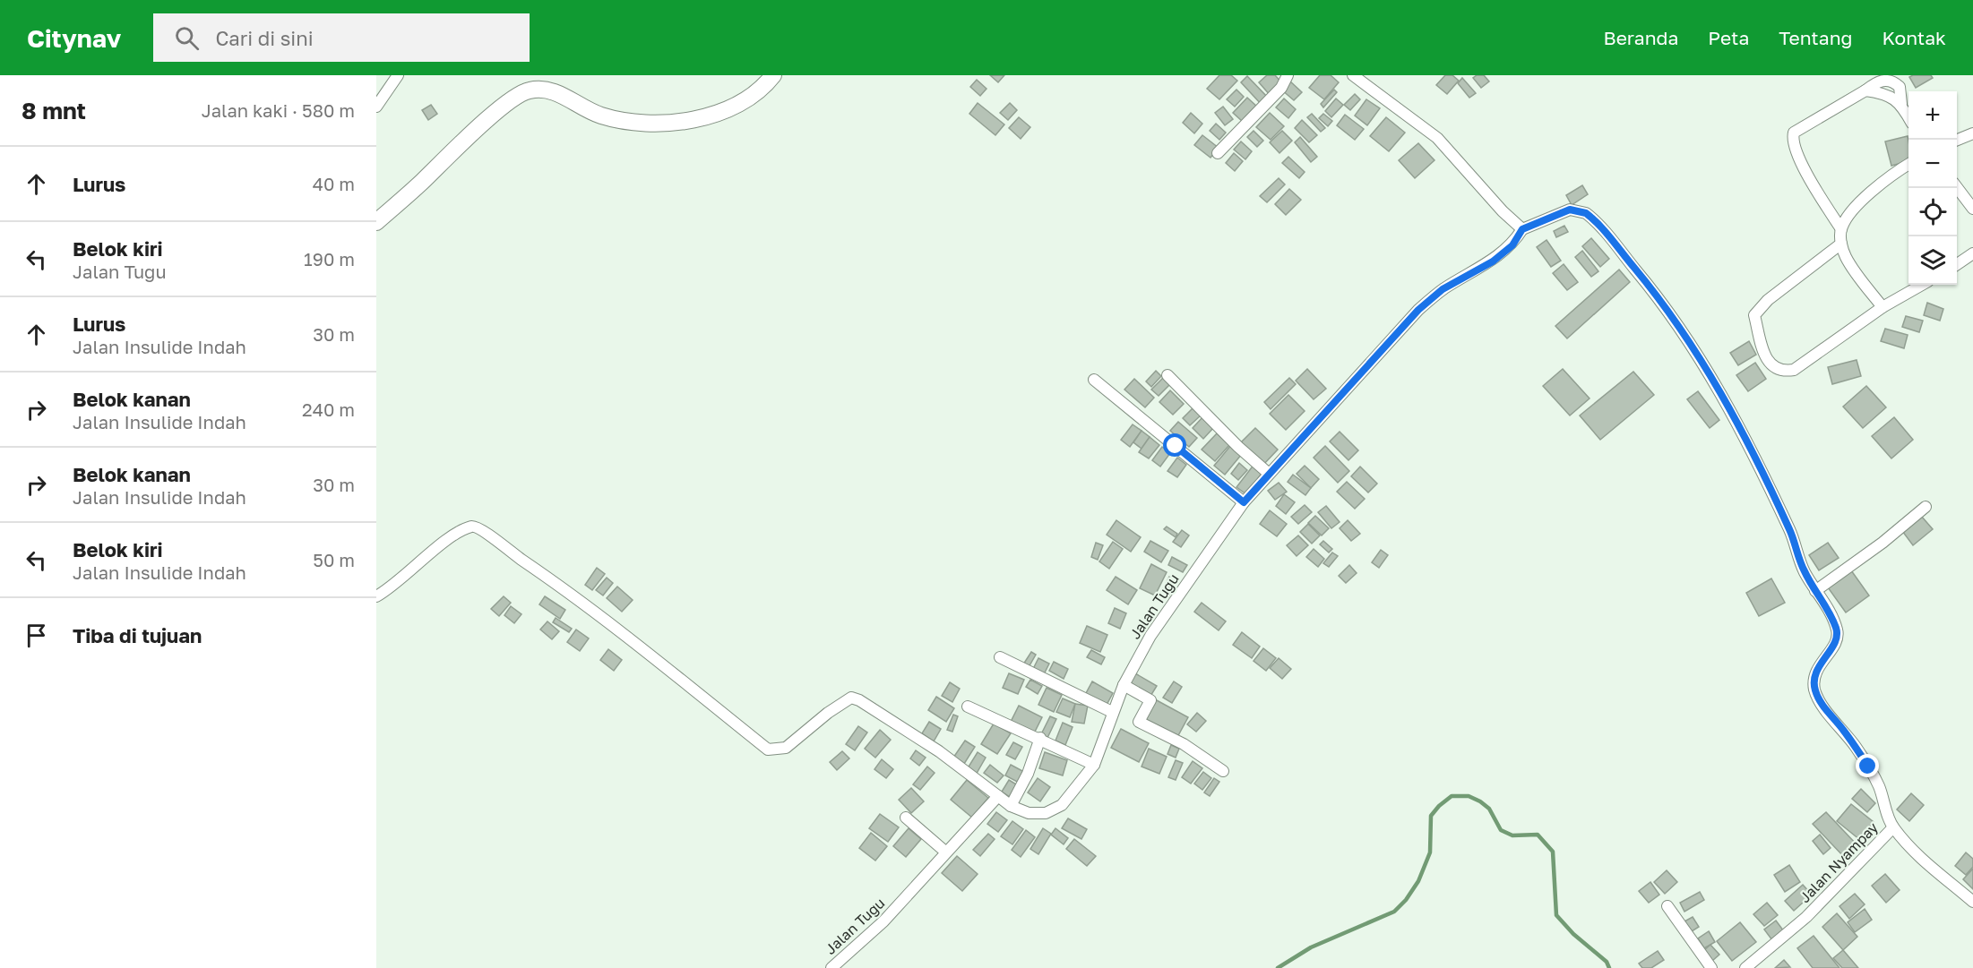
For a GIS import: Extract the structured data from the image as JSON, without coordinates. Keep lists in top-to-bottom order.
{
  "streets": {
    "street": ["Jalan Tugu", "Jalan Nyampay"]
  },
  "page": {
    "header": "Citynav",
    "search": "Cari di sini",
    "nav": [
      "Beranda",
      "Peta",
      "Tentang",
      "Kontak"
    ],
    "heading": ["8 mnt", "Jalan kaki · 580 m"],
    "map_buttons": ["+", "−"],
    "list": [
      ["Lurus", "40 m"],
      ["Belok kiri", "Jalan Tugu", "190 m"],
      ["Lurus", "Jalan Insulide Indah", "30 m"],
      ["Belok kanan", "Jalan Insulide Indah", "240 m"],
      ["Belok kanan", "Jalan Insulide Indah", "30 m"],
      ["Belok kiri", "Jalan Insulide Indah", "50 m"],
      "Tiba di tujuan"
    ]
  }
}
